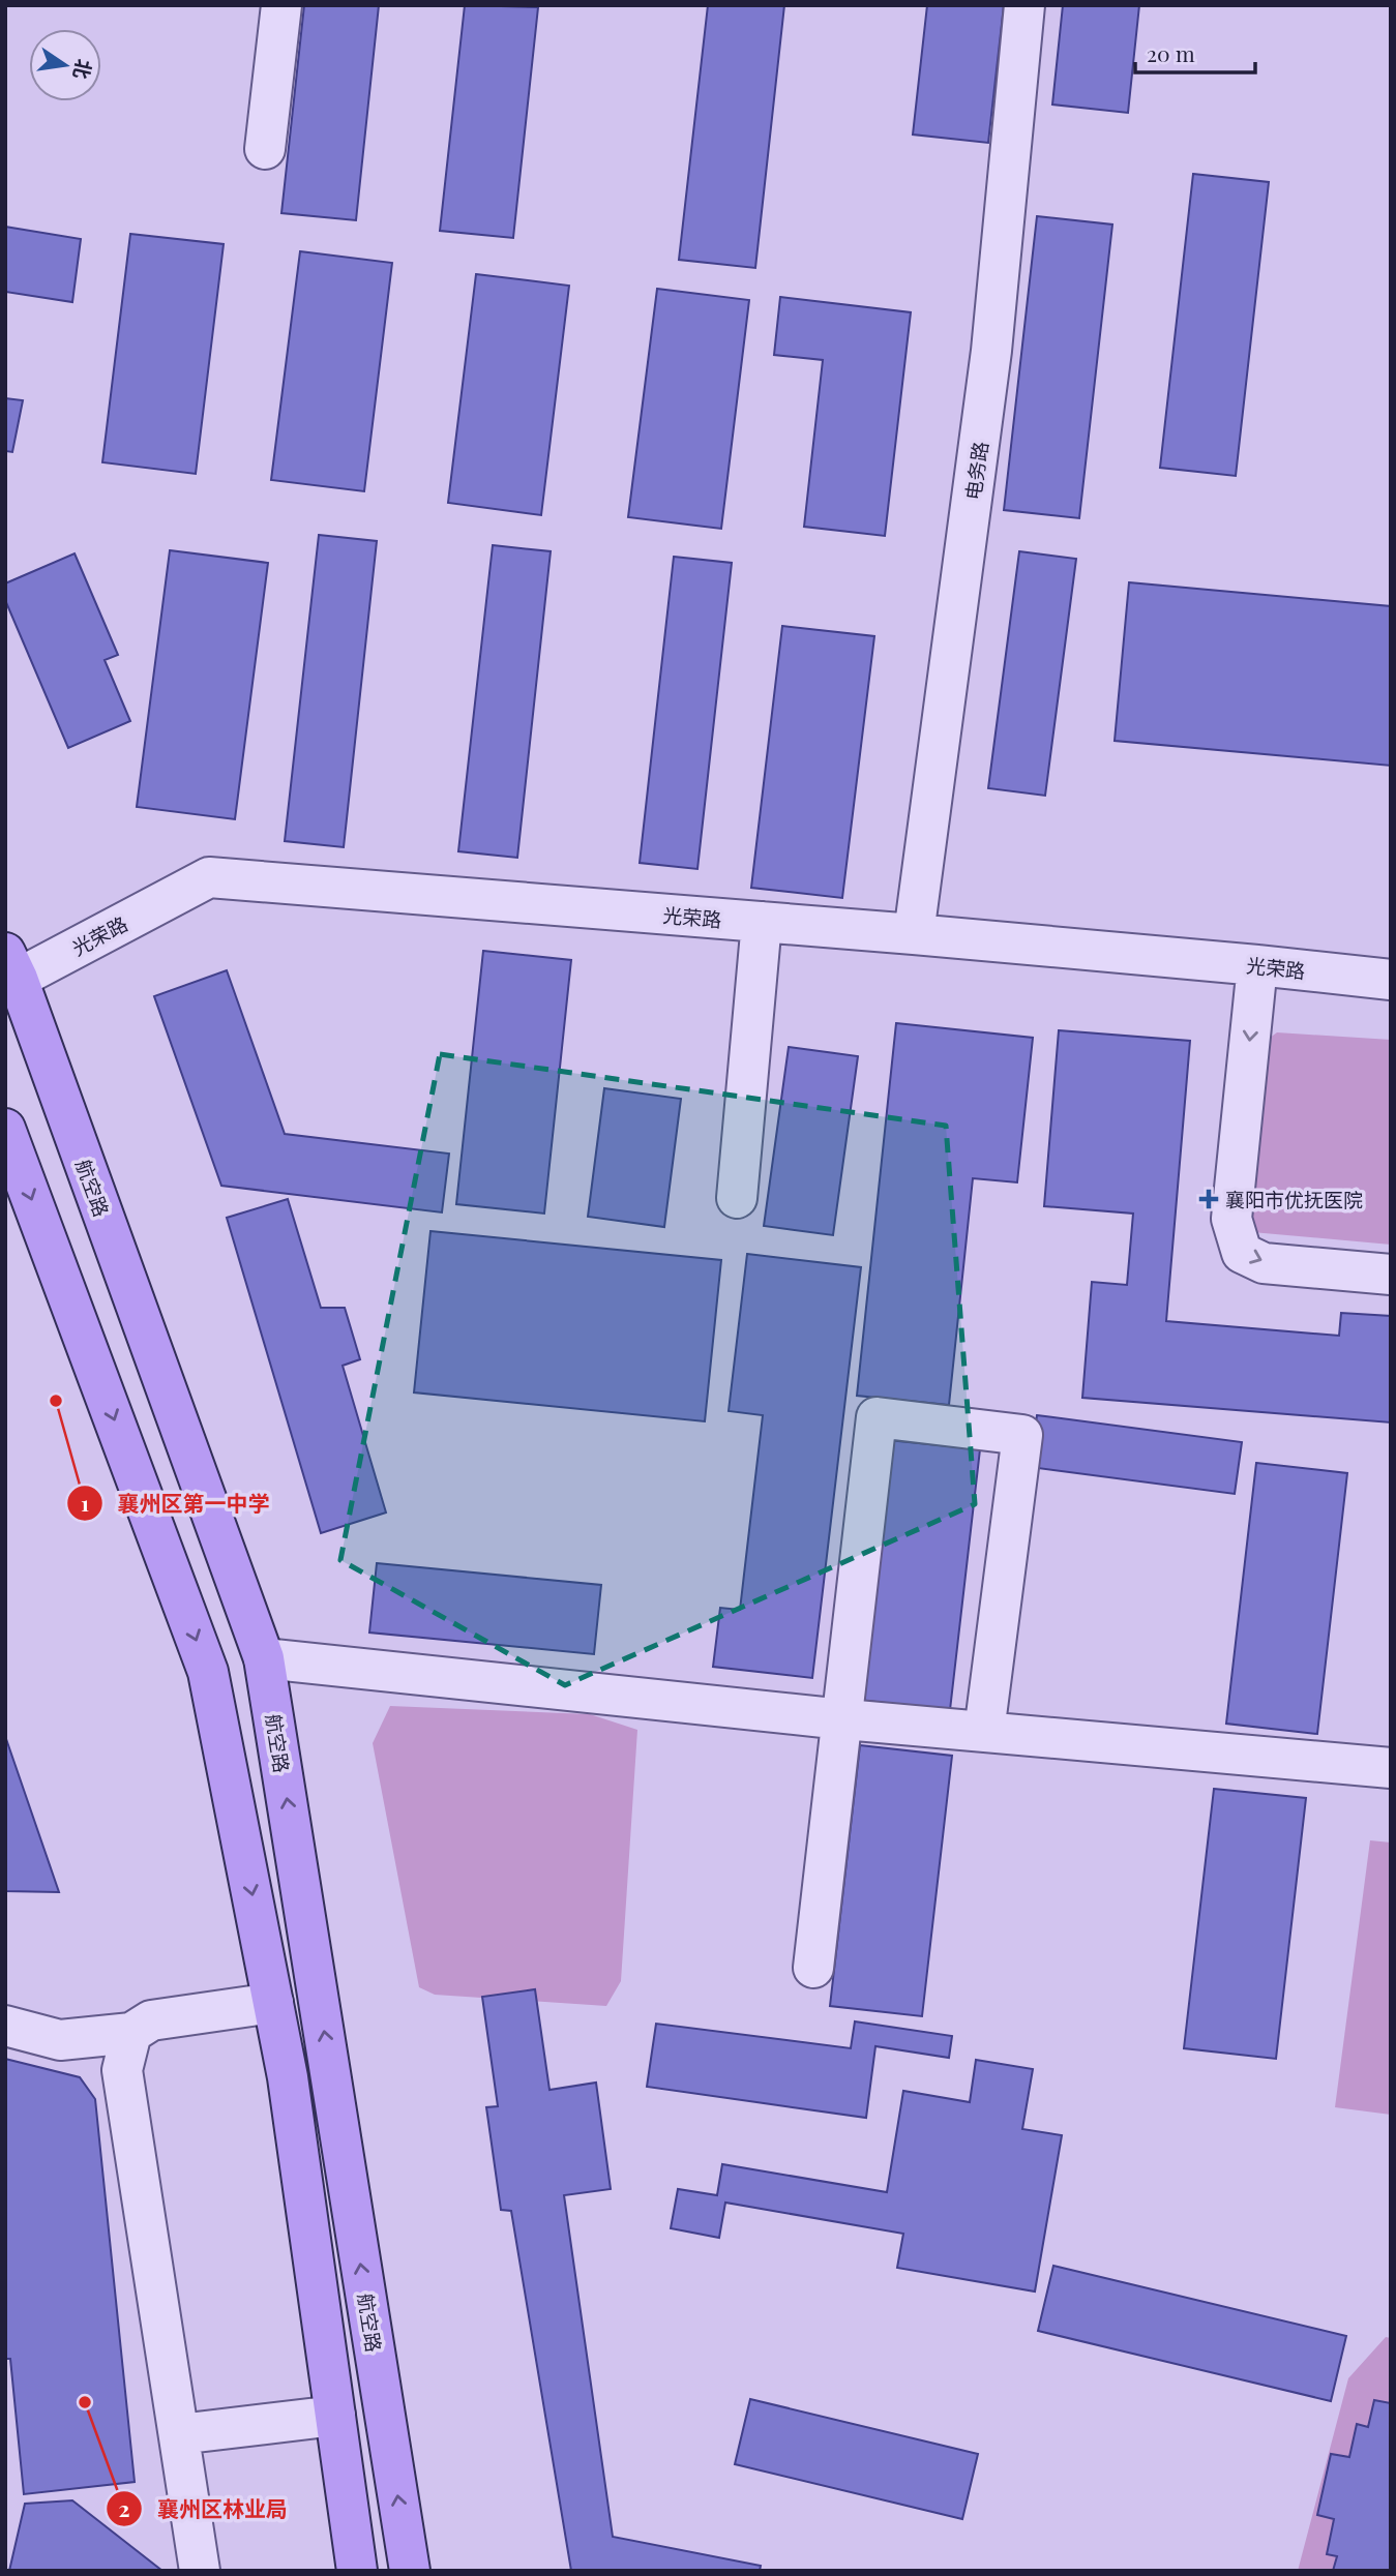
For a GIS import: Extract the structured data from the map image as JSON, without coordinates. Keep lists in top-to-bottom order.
{
  "streets": {
    "main road": ["航空路"],
    "street": ["电务路", "光荣路"]
  },
  "crossings": [
    ["电务路", "光荣路"],
    ["光荣路", "航空路"]
  ],
  "places": {
    "health": ["襄阳市优抚医院"],
    "other": ["襄州区第一中学", "襄州区林业局"]
  },
  "scale_bar": "20 m",
  "north": "right"
}
